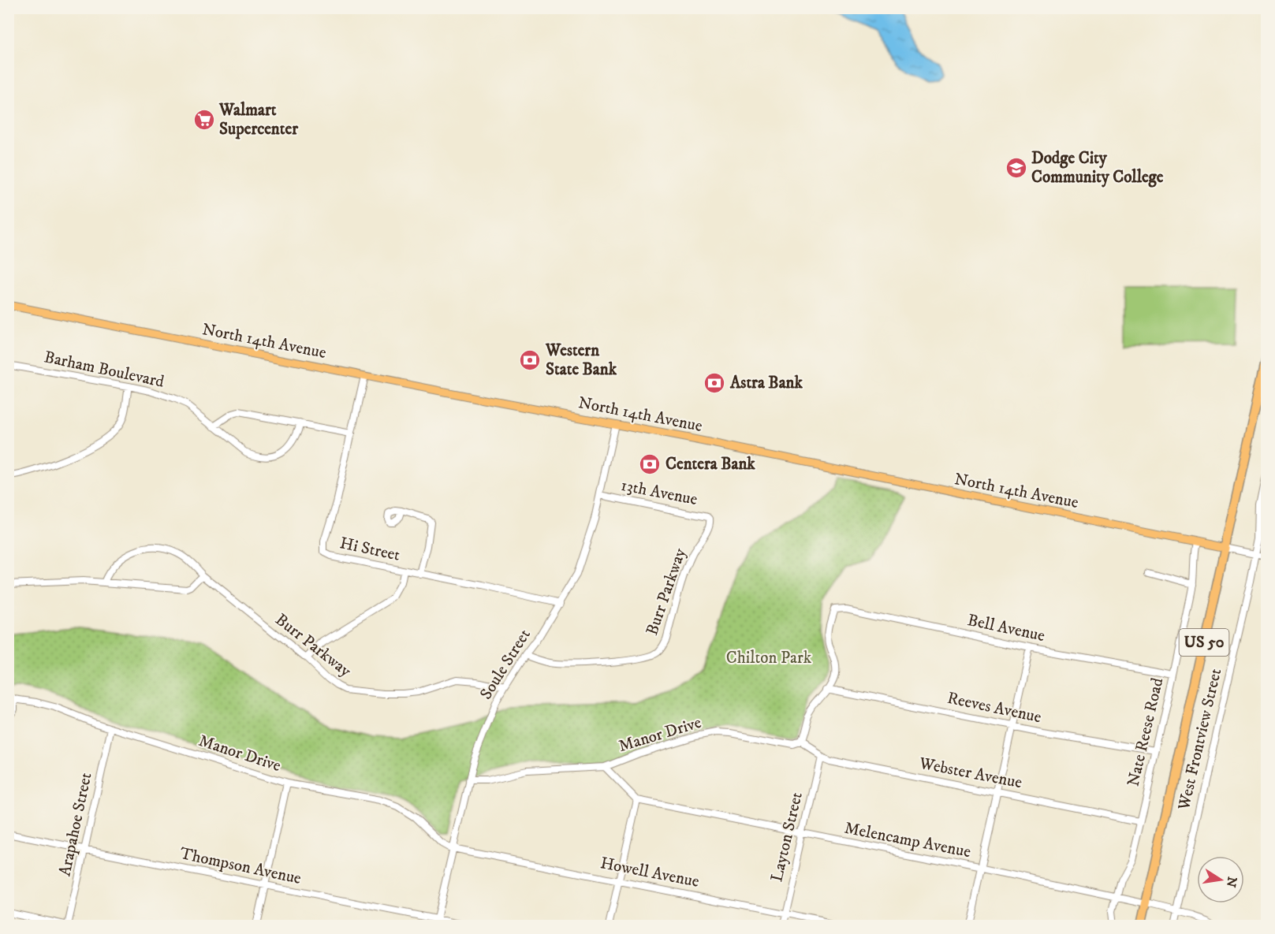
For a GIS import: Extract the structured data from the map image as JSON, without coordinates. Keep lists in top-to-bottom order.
{
  "streets": {
    "highway": ["US 50"],
    "main road": ["North 14th Avenue"],
    "street": [
      "Barham Boulevard",
      "13th Avenue",
      "Hi Street",
      "Burr Parkway",
      "Bell Avenue",
      "Soule Street",
      "Reeves Avenue",
      "Nate Reese Road",
      "Manor Drive",
      "West Frontview Street",
      "Webster Avenue",
      "Arapahoe Street",
      "Layton Street",
      "Melencamp Avenue",
      "Thompson Avenue",
      "Howell Avenue"
    ]
  },
  "crossings": [
    ["North 14th Avenue", "Hi Street"],
    ["North 14th Avenue", "US 50"],
    ["North 14th Avenue", "Soule Street"],
    ["North 14th Avenue", "Nate Reese Road"],
    ["North 14th Avenue", "West Frontview Street"],
    ["13th Avenue", "Burr Parkway"],
    ["13th Avenue", "Soule Street"],
    ["Hi Street", "Soule Street"],
    ["Burr Parkway", "Soule Street"],
    ["Bell Avenue", "Reeves Avenue"],
    ["Bell Avenue", "Nate Reese Road"],
    ["US 50", "Melencamp Avenue"],
    ["Soule Street", "Manor Drive"],
    ["Soule Street", "Thompson Avenue"],
    ["Soule Street", "Howell Avenue"],
    ["Reeves Avenue", "Nate Reese Road"],
    ["Nate Reese Road", "Webster Avenue"],
    ["Nate Reese Road", "Melencamp Avenue"],
    ["Manor Drive", "Webster Avenue"],
    ["Manor Drive", "Arapahoe Street"],
    ["Manor Drive", "Howell Avenue"],
    ["West Frontview Street", "Melencamp Avenue"],
    ["Webster Avenue", "Layton Street"],
    ["Arapahoe Street", "Thompson Avenue"],
    ["Layton Street", "Melencamp Avenue"],
    ["Layton Street", "Howell Avenue"]
  ],
  "parks": ["Chilton Park"],
  "places": {
    "supermarket": ["Walmart Supercenter"],
    "school or university": ["Dodge City Community College"],
    "bank": ["Western State Bank", "Astra Bank", "Centera Bank"]
  },
  "north": "right"
}
